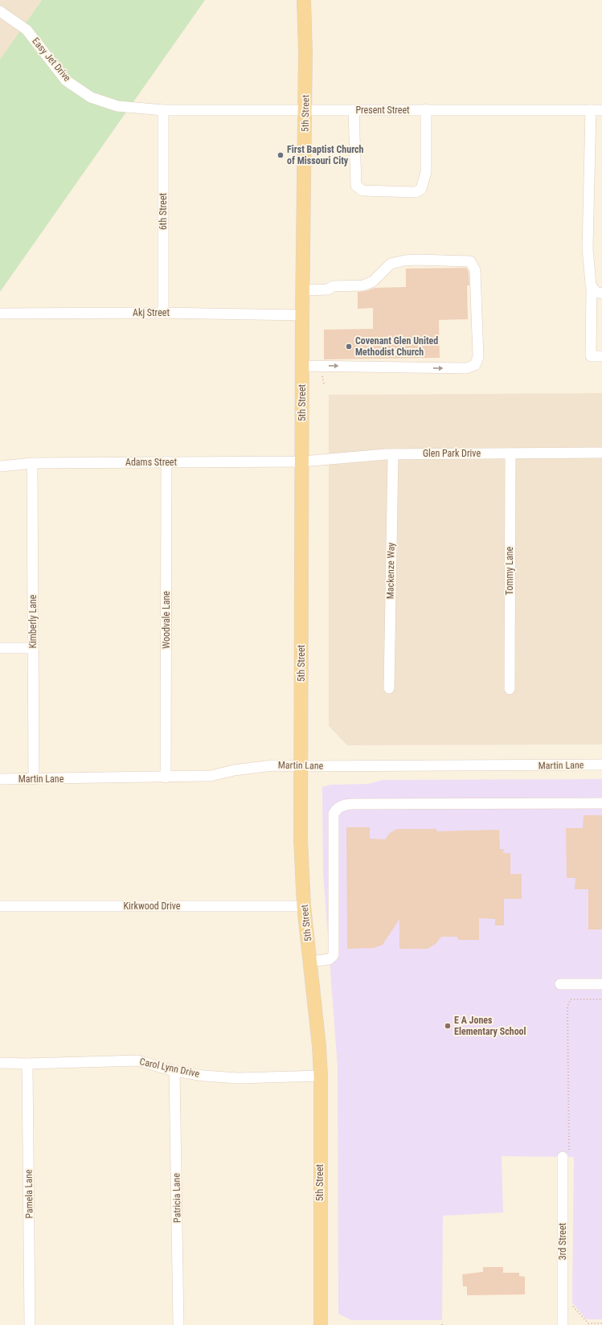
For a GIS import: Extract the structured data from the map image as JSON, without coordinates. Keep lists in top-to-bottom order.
{
  "streets": {
    "main road": ["5th Street"],
    "street": [
      "Easy Jet Drive",
      "Present Street",
      "6th Street",
      "Akj Street",
      "Glen Park Drive",
      "Adams Street",
      "Mackenze Way",
      "Tommy Lane",
      "Woodvale Lane",
      "Kimberly Lane",
      "Martin Lane",
      "Kirkwood Drive",
      "Carol Lynn Drive",
      "Pamela Lane",
      "Patricia Lane",
      "3rd Street"
    ]
  },
  "crossings": [
    ["Easy Jet Drive", "Present Street"],
    ["Easy Jet Drive", "6th Street"],
    ["Present Street", "5th Street"],
    ["Present Street", "6th Street"],
    ["5th Street", "Akj Street"],
    ["5th Street", "Glen Park Drive"],
    ["5th Street", "Adams Street"],
    ["5th Street", "Martin Lane"],
    ["5th Street", "Kirkwood Drive"],
    ["5th Street", "Carol Lynn Drive"],
    ["6th Street", "Akj Street"],
    ["Glen Park Drive", "Adams Street"],
    ["Glen Park Drive", "Mackenze Way"],
    ["Glen Park Drive", "Tommy Lane"],
    ["Adams Street", "Woodvale Lane"],
    ["Adams Street", "Kimberly Lane"],
    ["Woodvale Lane", "Martin Lane"],
    ["Kimberly Lane", "Martin Lane"],
    ["Carol Lynn Drive", "Pamela Lane"],
    ["Carol Lynn Drive", "Patricia Lane"]
  ],
  "places": ["First Baptist Church of Missouri City", "Covenant Glen United Methodist Church", "E A Jones Elementary School"]
}
